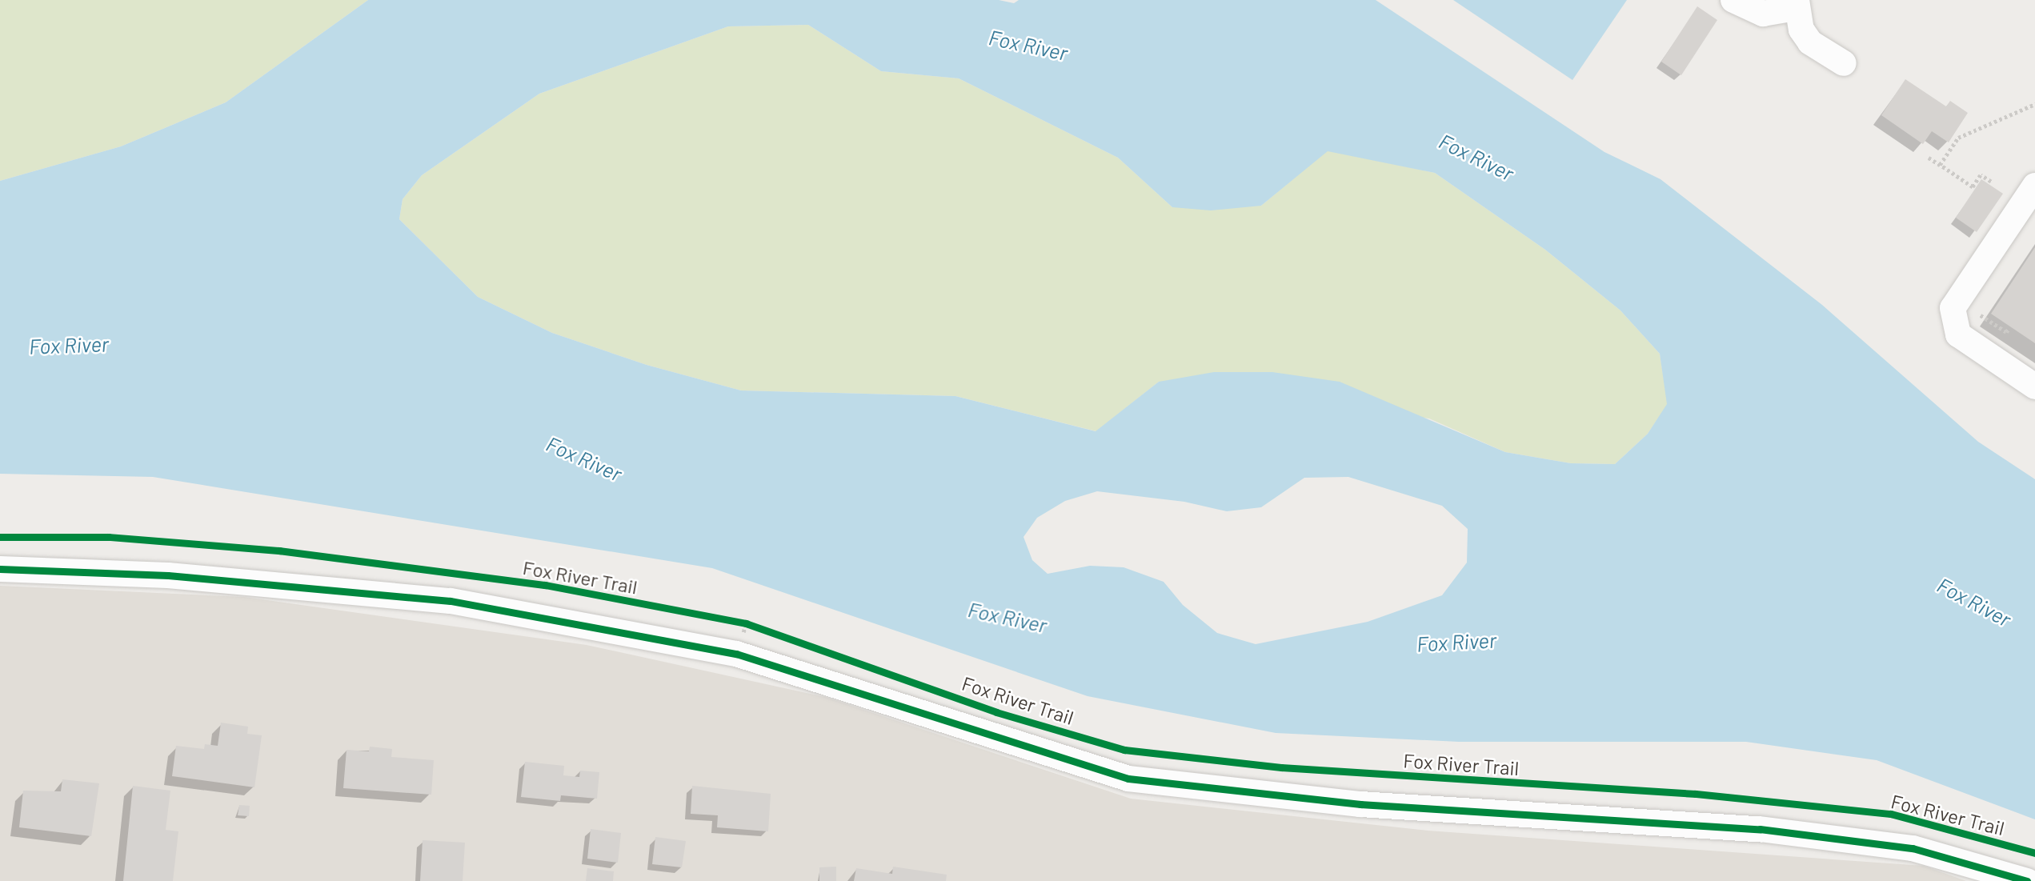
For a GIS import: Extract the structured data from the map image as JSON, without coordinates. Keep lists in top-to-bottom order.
{
  "streets": {
    "cycle path": ["Fox River Trail"]
  },
  "water": ["Fox River"]
}
